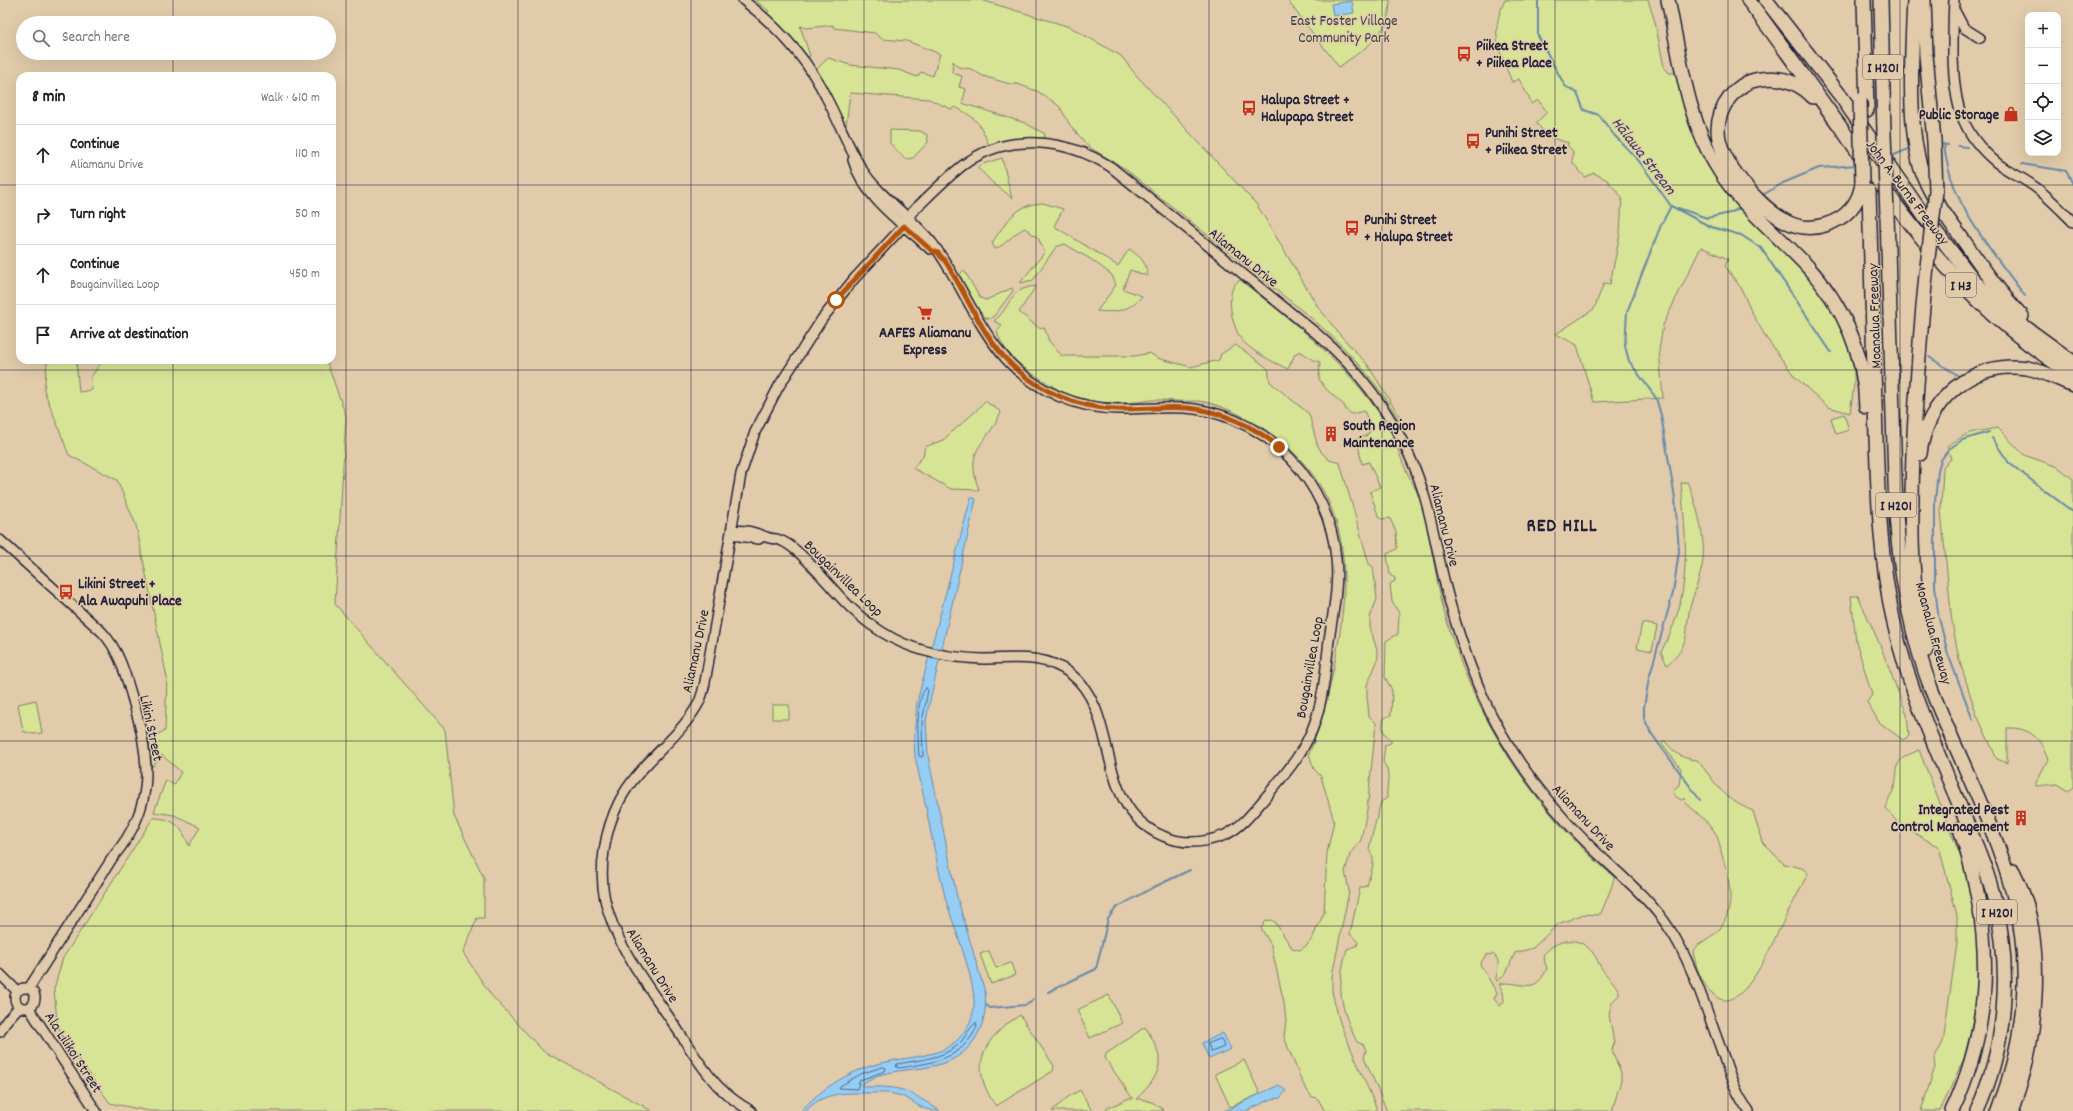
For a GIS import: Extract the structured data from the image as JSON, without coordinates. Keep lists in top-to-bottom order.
{
  "streets": {
    "highway": [
      "I H201",
      "John A. Burns Freeway",
      "I H3",
      "Moanalua Freeway"
    ],
    "street": [
      "Aliamanu Drive",
      "Bougainvillea Loop",
      "Likini Street",
      "Ala Lilikoi Street"
    ]
  },
  "crossings": [
    ["Aliamanu Drive", "Bougainvillea Loop"],
    ["Likini Street", "Ala Lilikoi Street"]
  ],
  "districts": ["RED HILL"],
  "water": ["Hālawa Stream"],
  "parks": ["East Foster Village Community Park"],
  "places": {
    "bus stop": [
      "Piikea Street + Piikea Place",
      "Halupa Street + Halupapa Street",
      "Punihi Street + Piikea Street",
      "Punihi Street + Halupa Street",
      "Likini Street + Ala Awapuhi Place"
    ],
    "shop": ["Public Storage"],
    "supermarket": ["AAFES Aliamanu Express"],
    "building": ["South Region Maintenance", "Integrated Pest Control Management"]
  },
  "page": {
    "map_buttons": ["+", "−"],
    "search": "Search here",
    "heading": ["8 min", "Walk · 610 m"],
    "list": [
      ["Continue", "Aliamanu Drive", "110 m"],
      ["Turn right", "50 m"],
      ["Continue", "Bougainvillea Loop", "450 m"],
      "Arrive at destination"
    ]
  }
}
